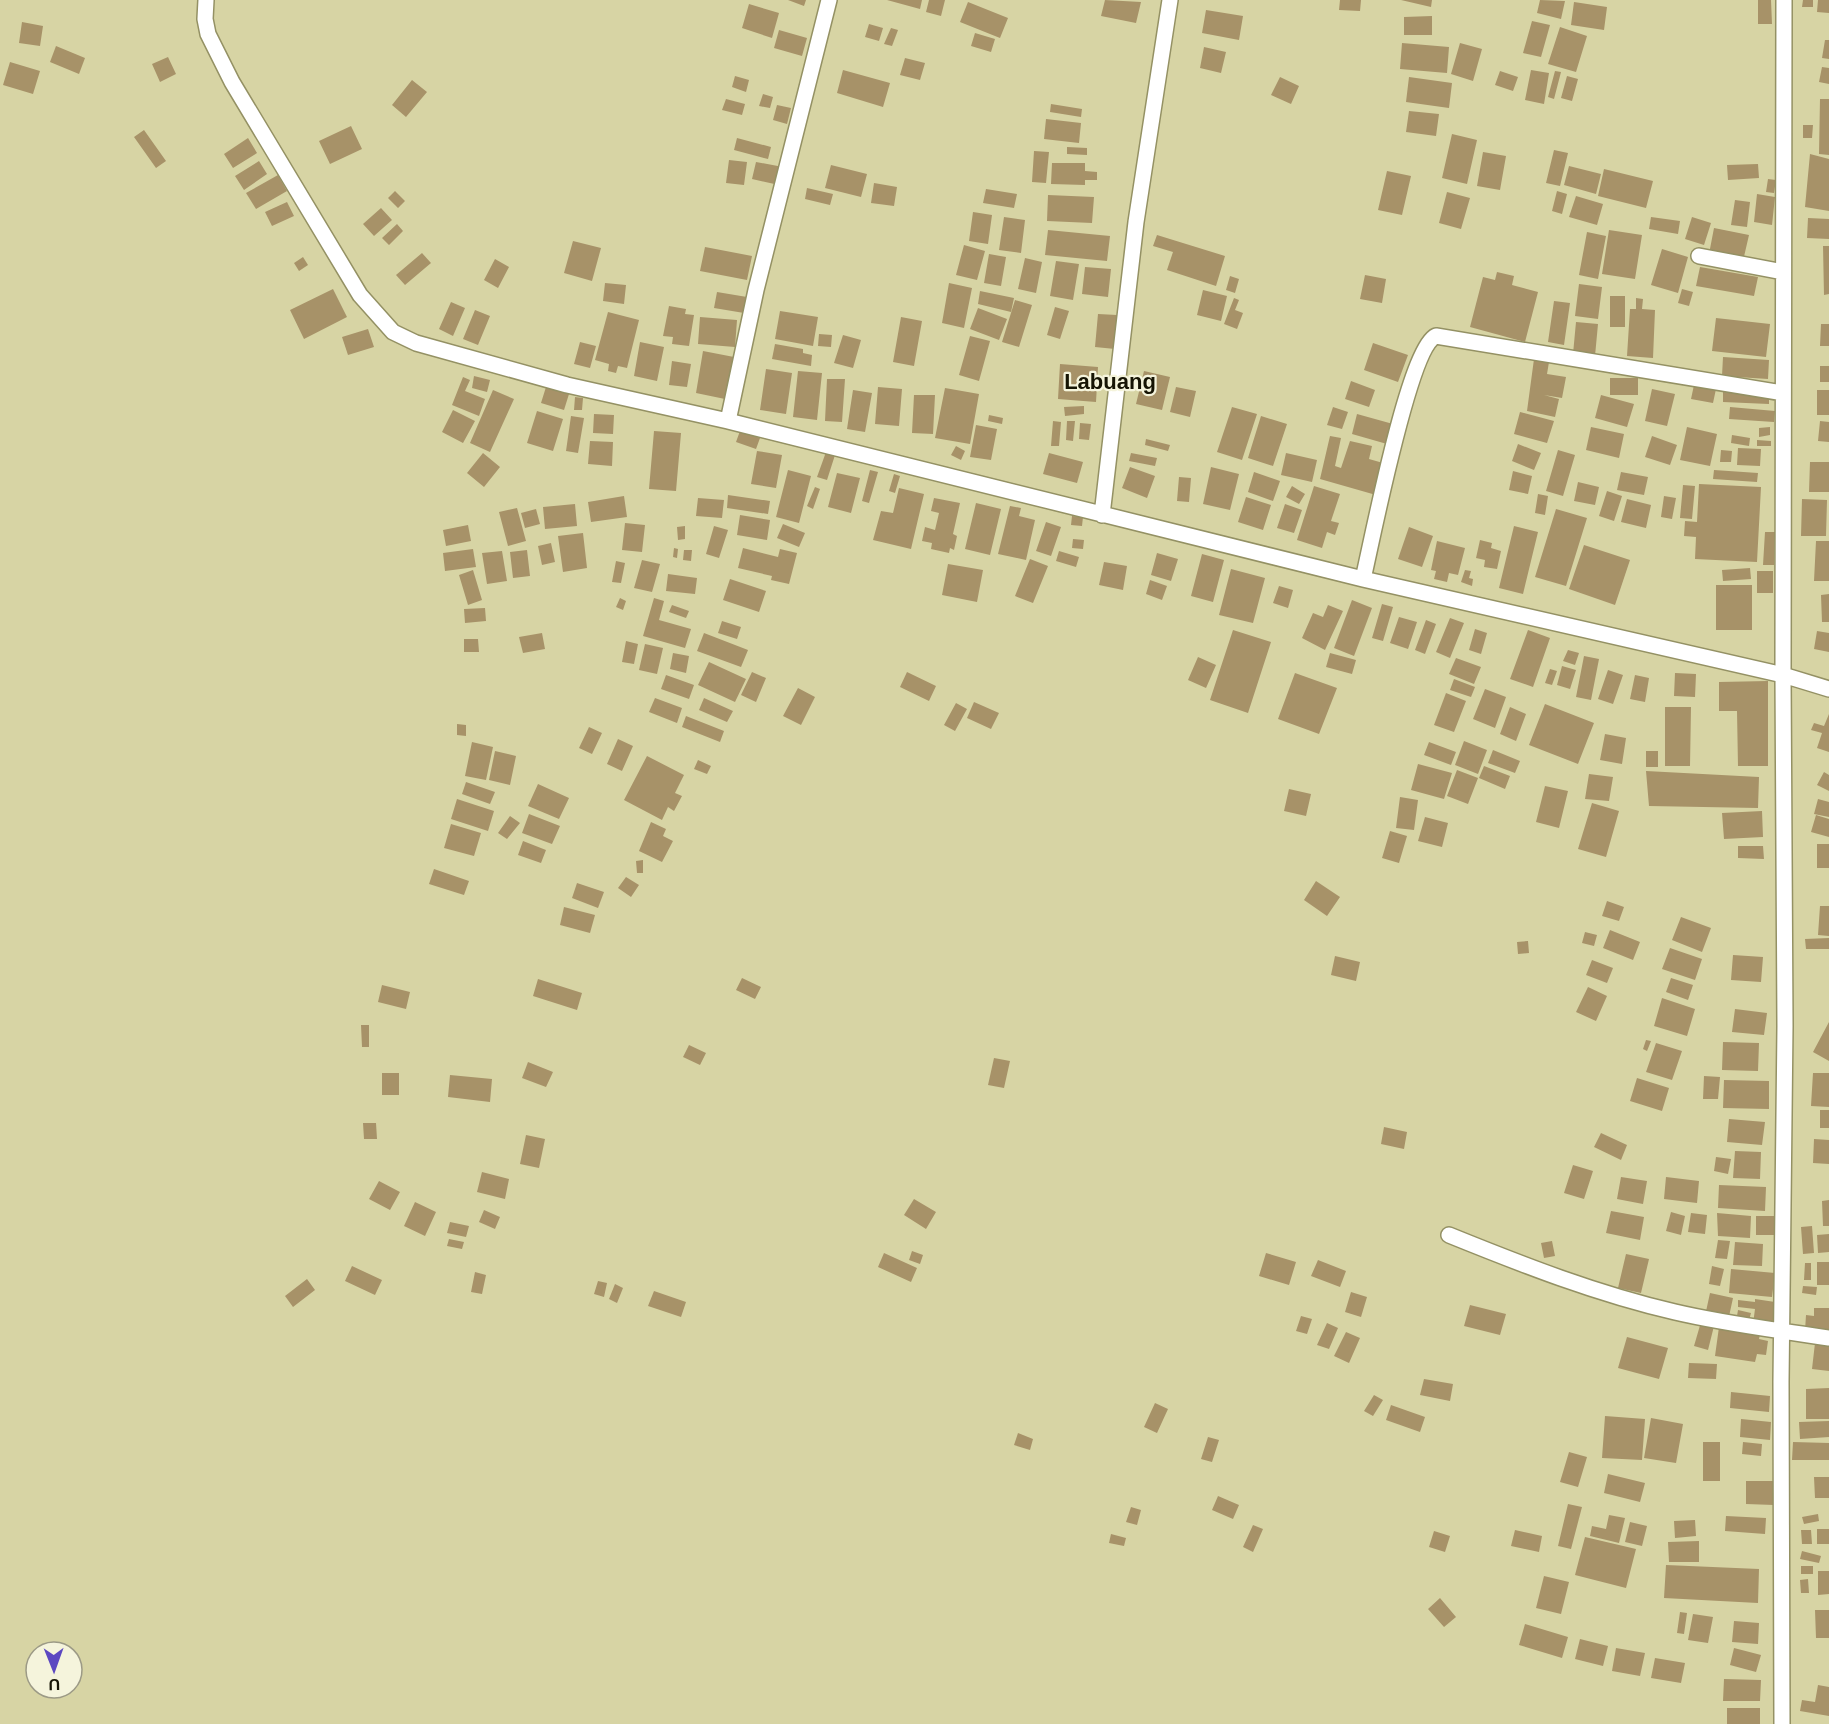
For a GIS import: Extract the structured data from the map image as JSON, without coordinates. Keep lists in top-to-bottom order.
{
  "districts": ["Labuang"],
  "north": "bottom"
}
